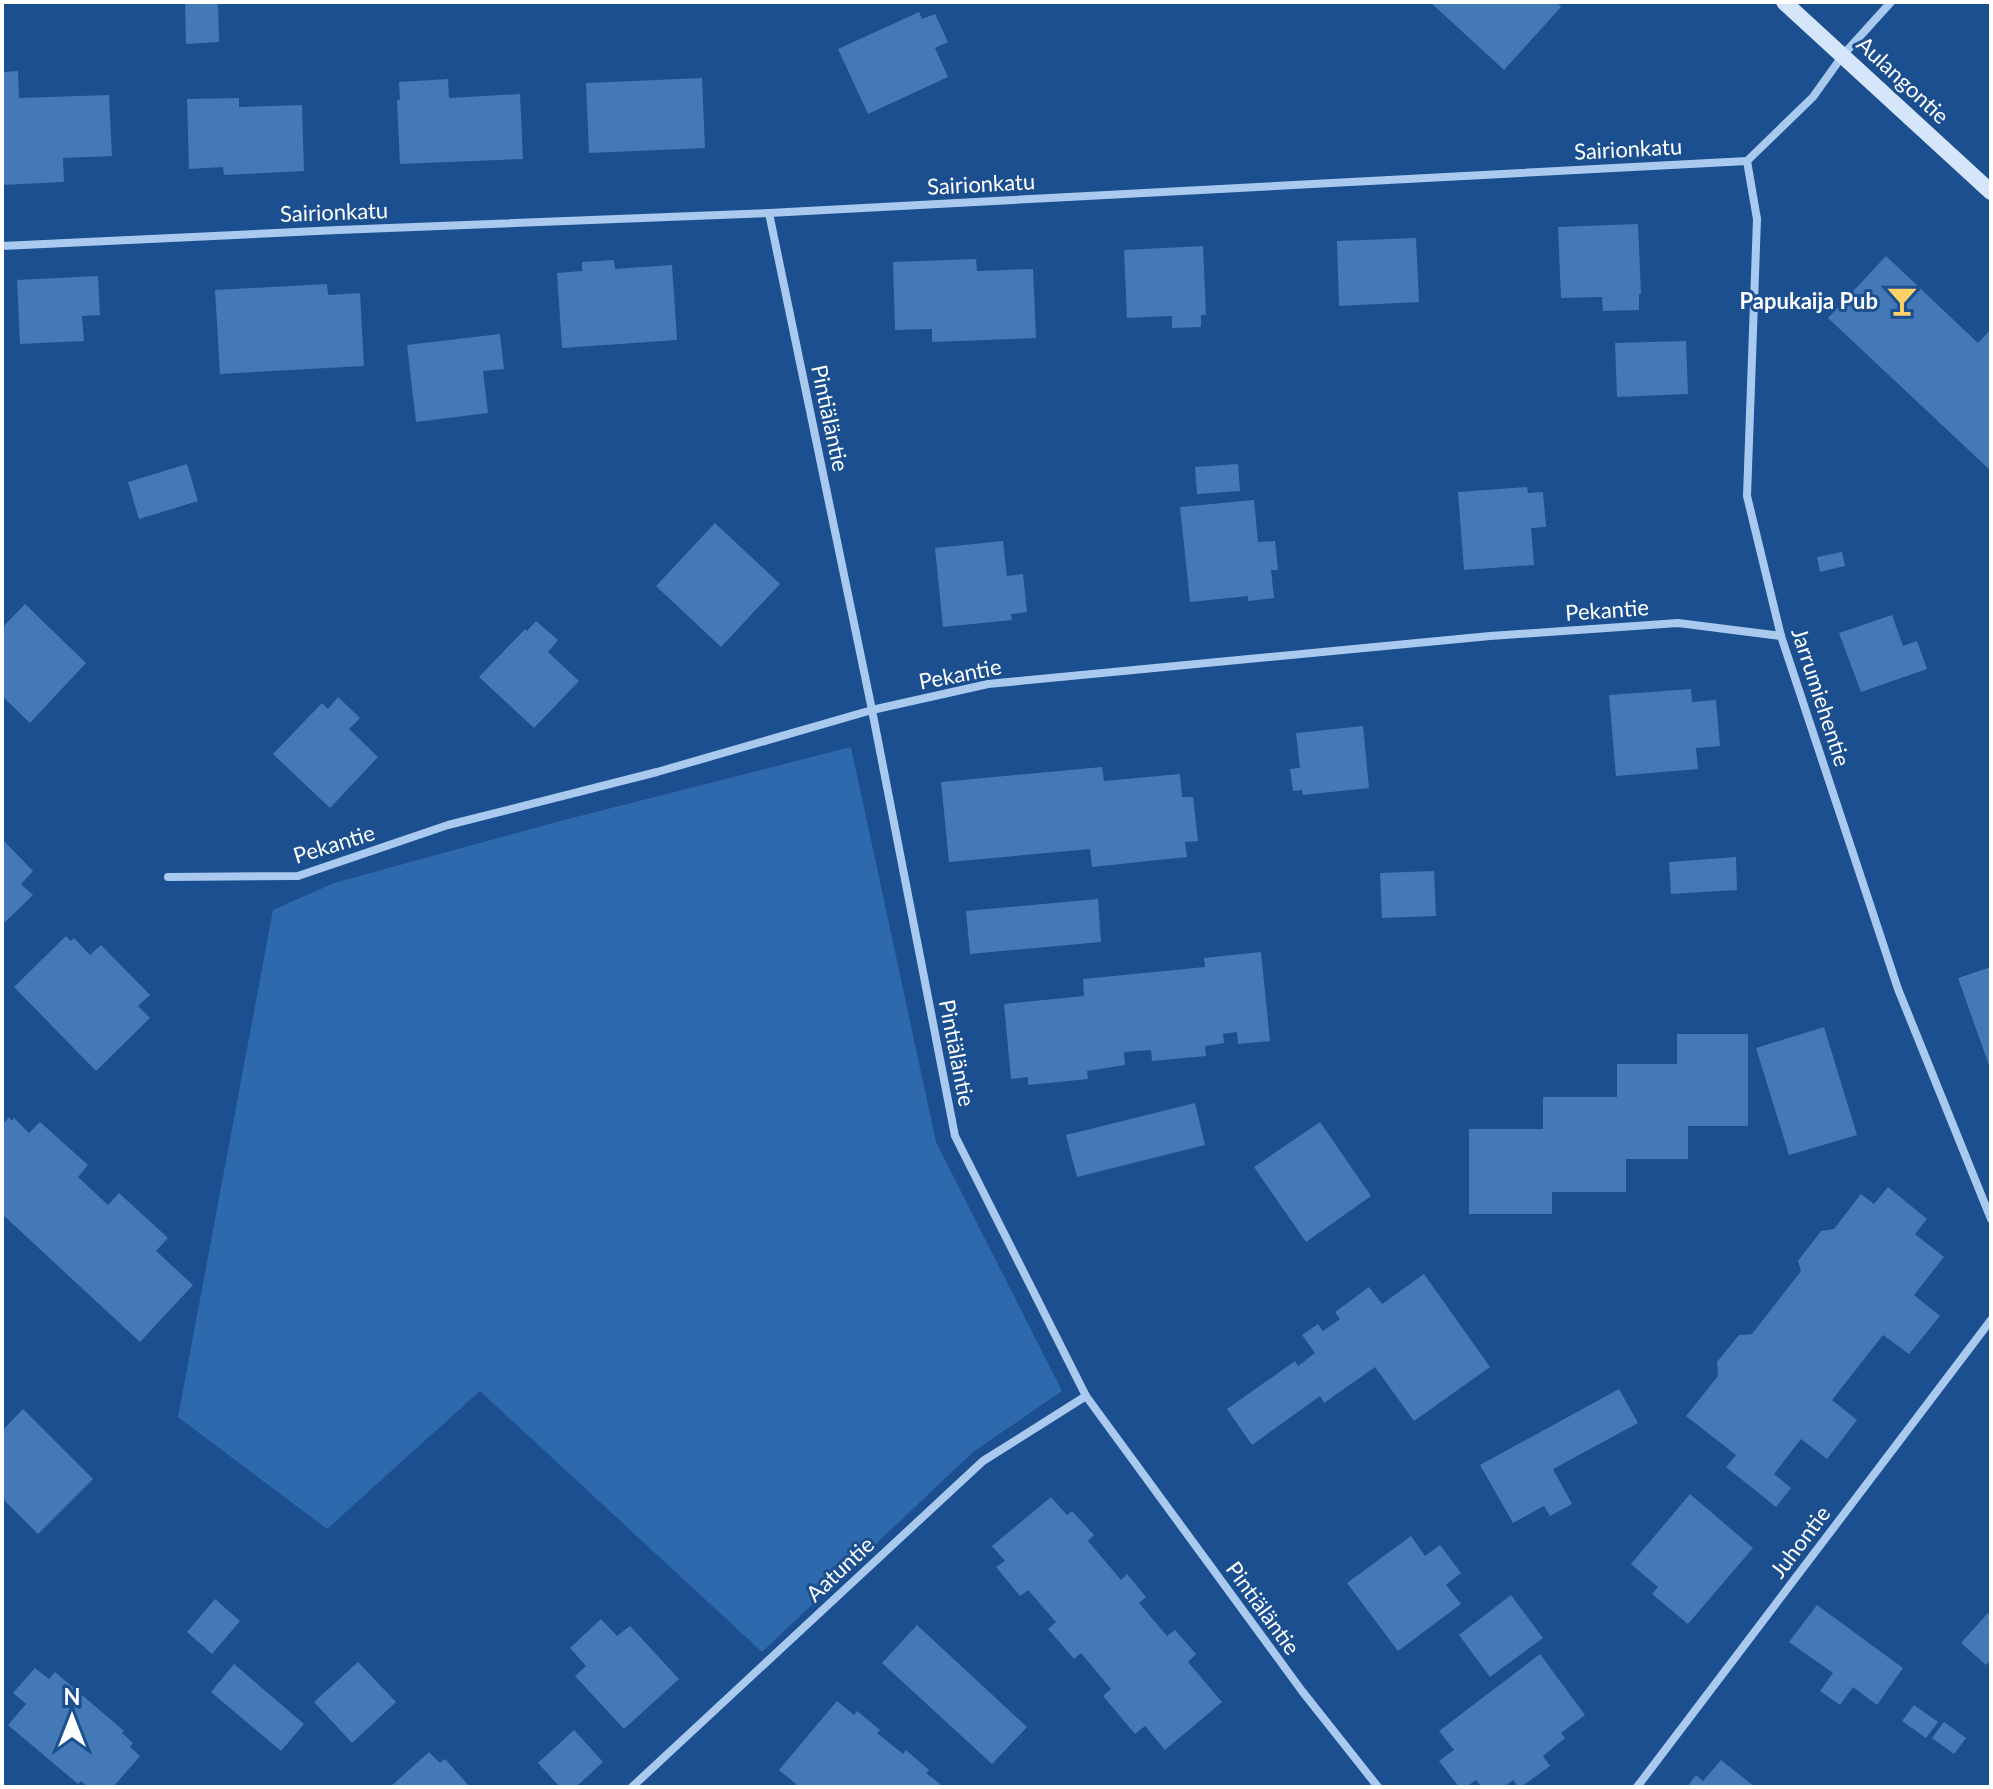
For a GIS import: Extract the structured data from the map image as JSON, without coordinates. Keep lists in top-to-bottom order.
{
  "streets": {
    "main road": ["Aulangontie"],
    "street": [
      "Sairionkatu",
      "Pintiäläntie",
      "Pekantie",
      "Jarrumiehentie",
      "Juhontie",
      "Aatuntie"
    ]
  },
  "crossings": [
    ["Sairionkatu", "Pintiäläntie"],
    ["Sairionkatu", "Jarrumiehentie"],
    ["Pintiäläntie", "Pekantie"],
    ["Pintiäläntie", "Aatuntie"],
    ["Pekantie", "Jarrumiehentie"]
  ],
  "places": {
    "bar": ["Papukaija Pub"]
  },
  "north": "top"
}
